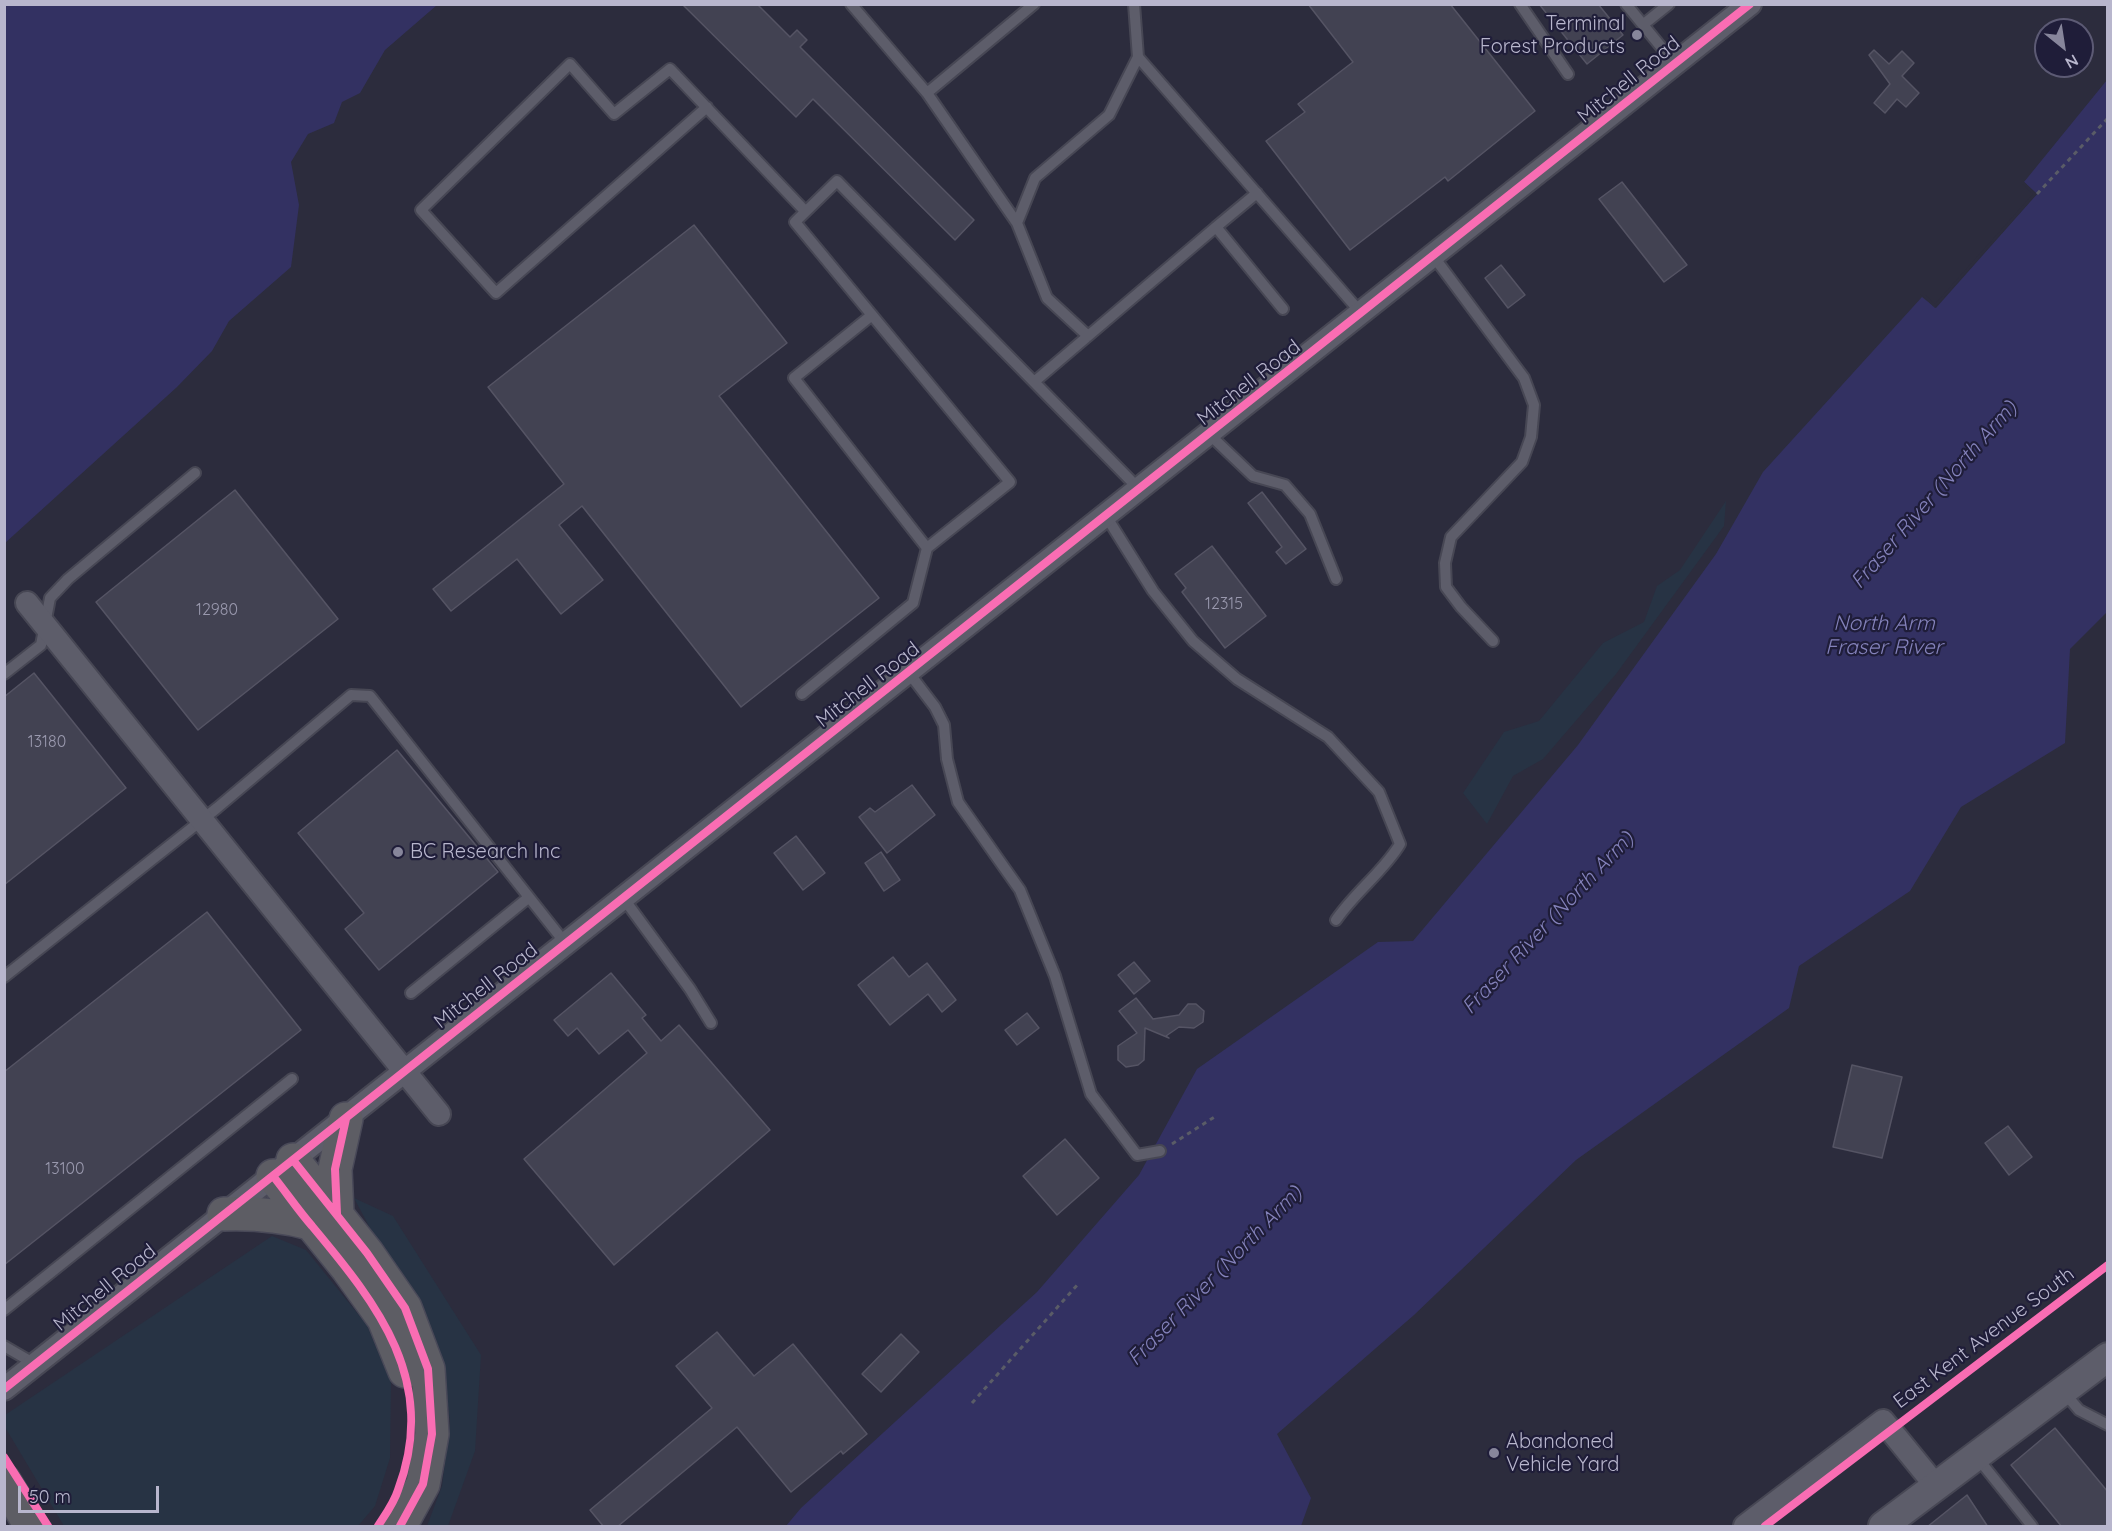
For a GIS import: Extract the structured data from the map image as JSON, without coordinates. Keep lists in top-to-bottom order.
{
  "streets": {
    "street": ["Mitchell Road", "East Kent Avenue South"]
  },
  "water": ["Fraser River (North Arm)", "North Arm Fraser River"],
  "places": ["Terminal Forest Products", "BC Research Inc", "Abandoned Vehicle Yard"],
  "house_numbers": [
    "12315",
    "12980",
    "13180",
    "13100"
  ],
  "scale_bar": "50 m",
  "north": "bottom right"
}
